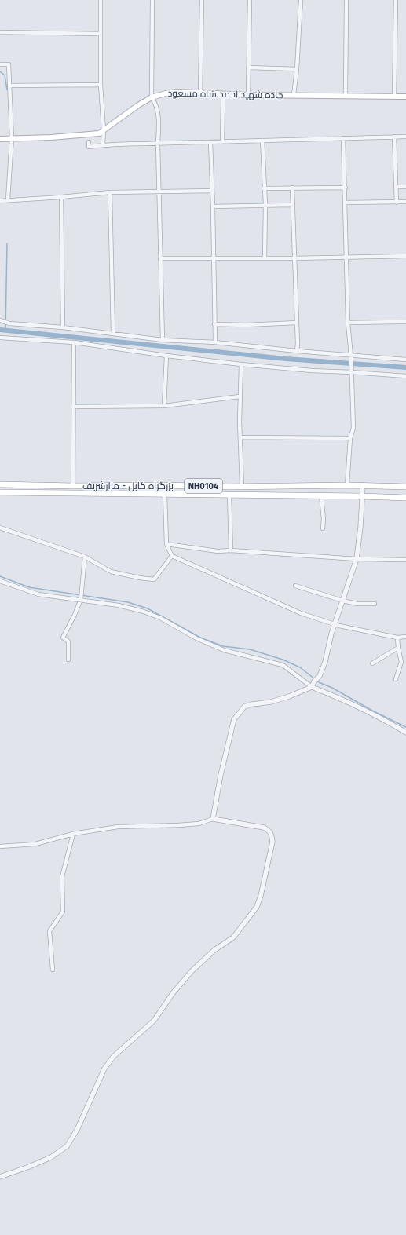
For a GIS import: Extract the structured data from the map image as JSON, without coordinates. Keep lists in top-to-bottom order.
{
  "streets": {
    "highway": ["بزرگراه کابل - مزارشریف", "NH0104"],
    "main road": ["جاده شهيد احمد شاه مسعود"]
  }
}
